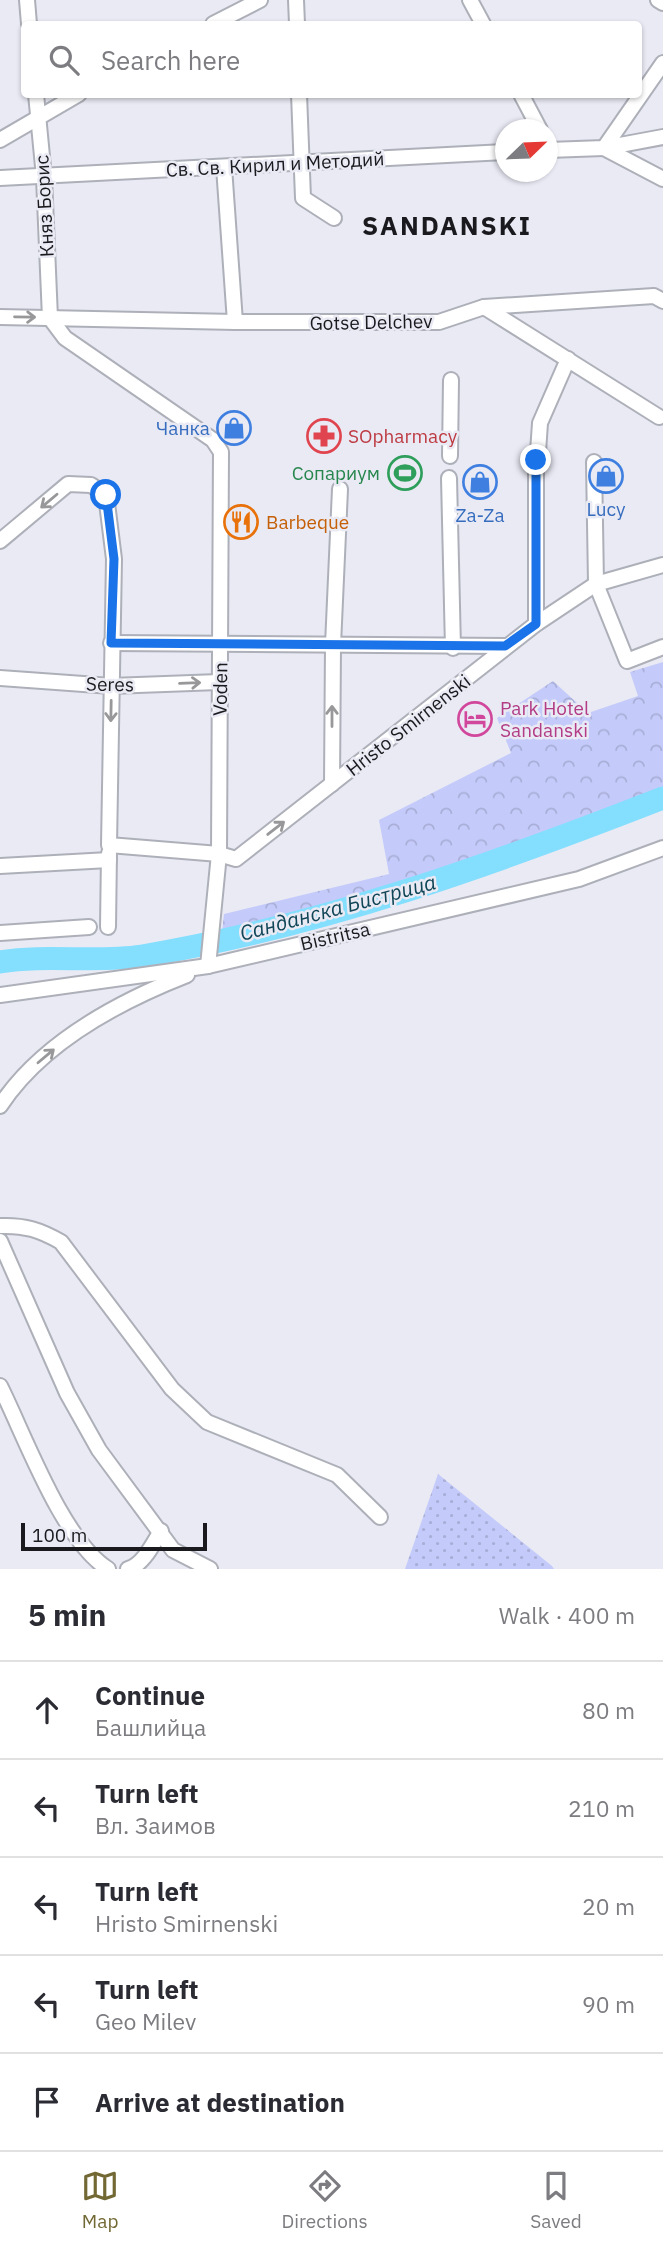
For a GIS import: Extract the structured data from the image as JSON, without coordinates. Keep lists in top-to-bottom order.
{
  "streets": {
    "street": [
      "Св. Св. Кирил и Методий",
      "Княз Борис",
      "Gotse Delchev",
      "Seres",
      "Voden",
      "Hristo Smirnenski",
      "Bistritsa"
    ]
  },
  "crossings": [
    ["Св. Св. Кирил и Методий", "Княз Борис"],
    ["Княз Борис", "Gotse Delchev"],
    ["Княз Борис", "Voden"],
    ["Gotse Delchev", "Voden"],
    ["Seres", "Voden"],
    ["Voden", "Hristo Smirnenski"],
    ["Voden", "Bistritsa"]
  ],
  "districts": ["SANDANSKI"],
  "water": ["Санданска Бистрица"],
  "places": {
    "shop": ["Чанка", "Lucy", "Za-Za"],
    "pharmacy": ["SOpharmacy"],
    "sports": ["Сопариум"],
    "restaurant": ["Barbeque"],
    "hotel": ["Park Hotel Sandanski"]
  },
  "scale_bar": "100 m",
  "north": "top right",
  "page": {
    "search": "Search here",
    "scale": "100 m",
    "heading": ["5 min", "Walk · 400 m"],
    "list": [
      ["Continue", "Башлийца", "80 m"],
      ["Turn left", "Вл. Заимов", "210 m"],
      ["Turn left", "Hristo Smirnenski", "20 m"],
      ["Turn left", "Geo Milev", "90 m"],
      "Arrive at destination"
    ],
    "nav": ["Map", "Directions", "Saved"]
  }
}
